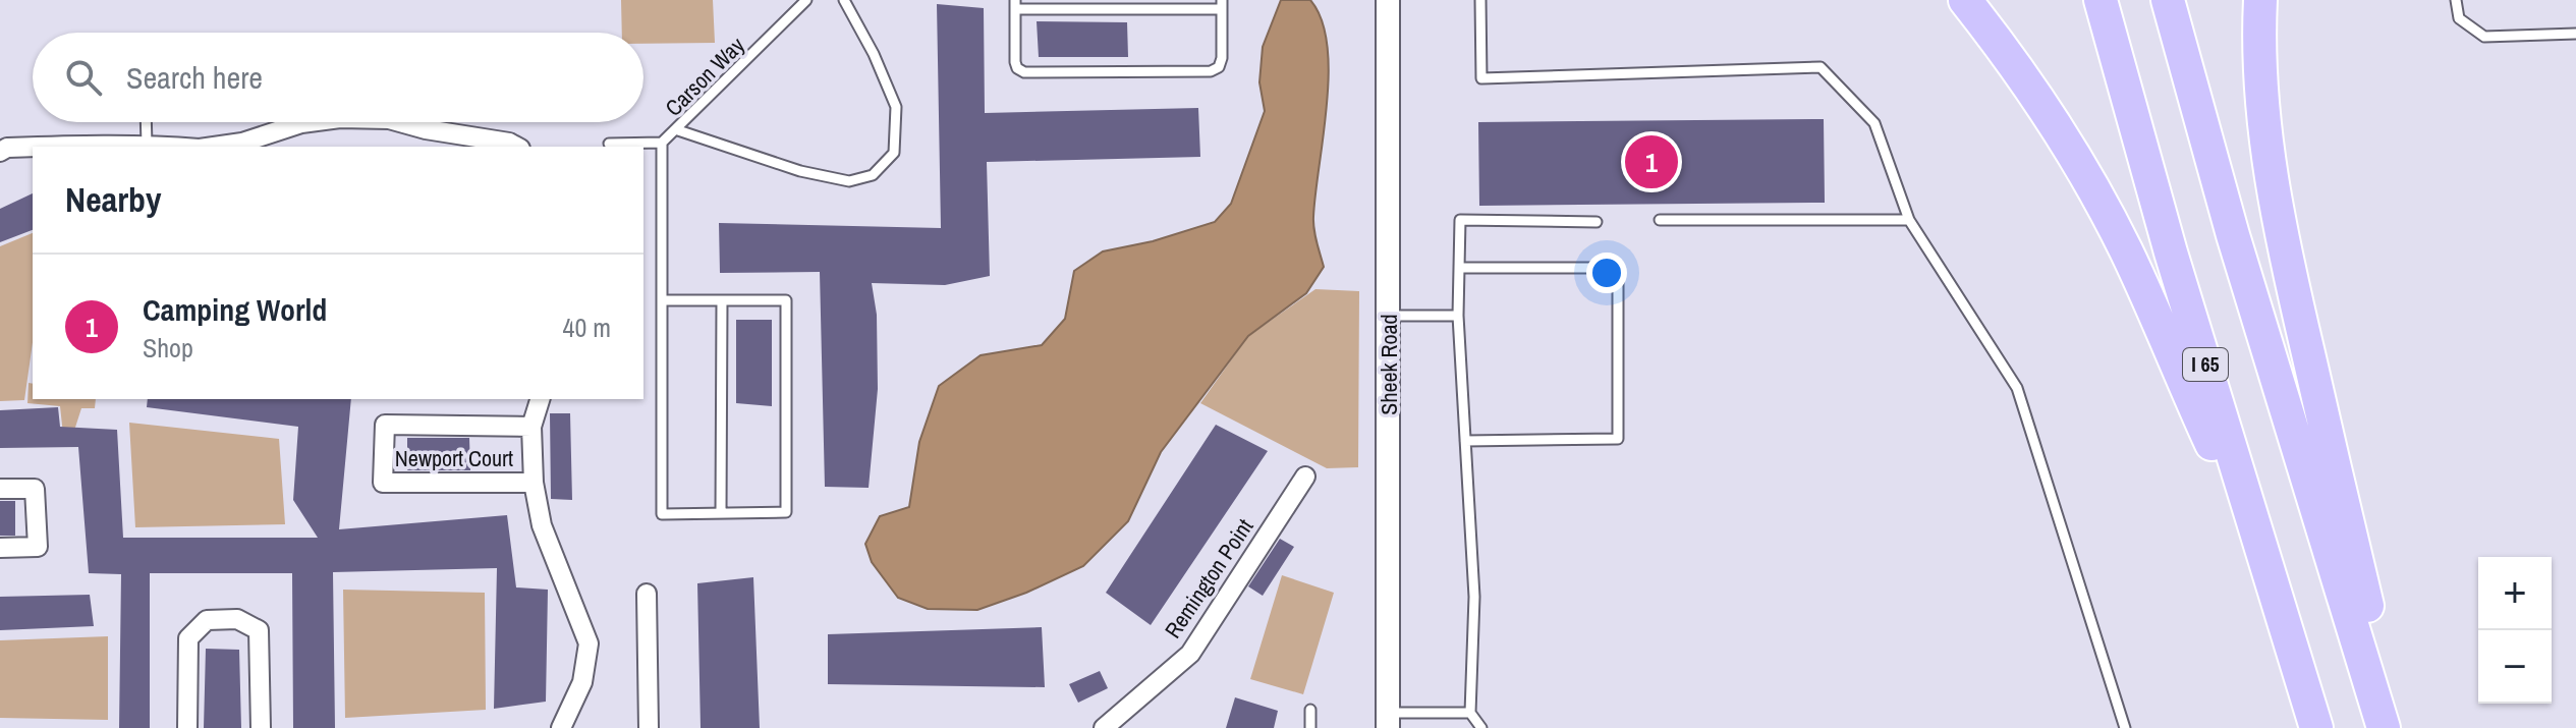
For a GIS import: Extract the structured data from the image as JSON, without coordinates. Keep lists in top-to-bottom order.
{
  "streets": {
    "highway": ["I 65"],
    "street": ["Sheek Road", "Newport Court", "Remington Point"],
    "lane": ["Carson Way"]
  },
  "page": {
    "search": "Search here",
    "pins": "1",
    "heading": "Nearby",
    "list": [
      {
        "mark": "1",
        "name": "Camping World",
        "note": "Shop",
        "value": "40 m"
      }
    ],
    "map_buttons": ["+", "−"]
  }
}
